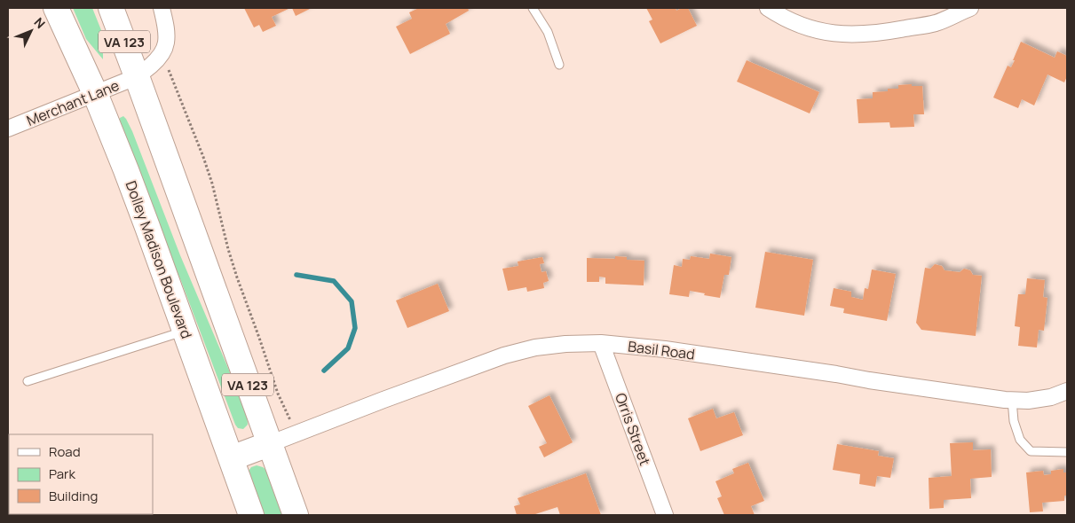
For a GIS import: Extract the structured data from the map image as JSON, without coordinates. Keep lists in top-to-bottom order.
{
  "streets": {
    "main road": ["VA 123", "Dolley Madison Boulevard"],
    "street": ["Merchant Lane", "Basil Road", "Orris Street"]
  },
  "crossings": [
    ["VA 123", "Merchant Lane"],
    ["VA 123", "Basil Road"],
    ["Merchant Lane", "Dolley Madison Boulevard"],
    ["Basil Road", "Orris Street"]
  ],
  "legend": ["Road", "Park", "Building"],
  "north": "top right"
}
